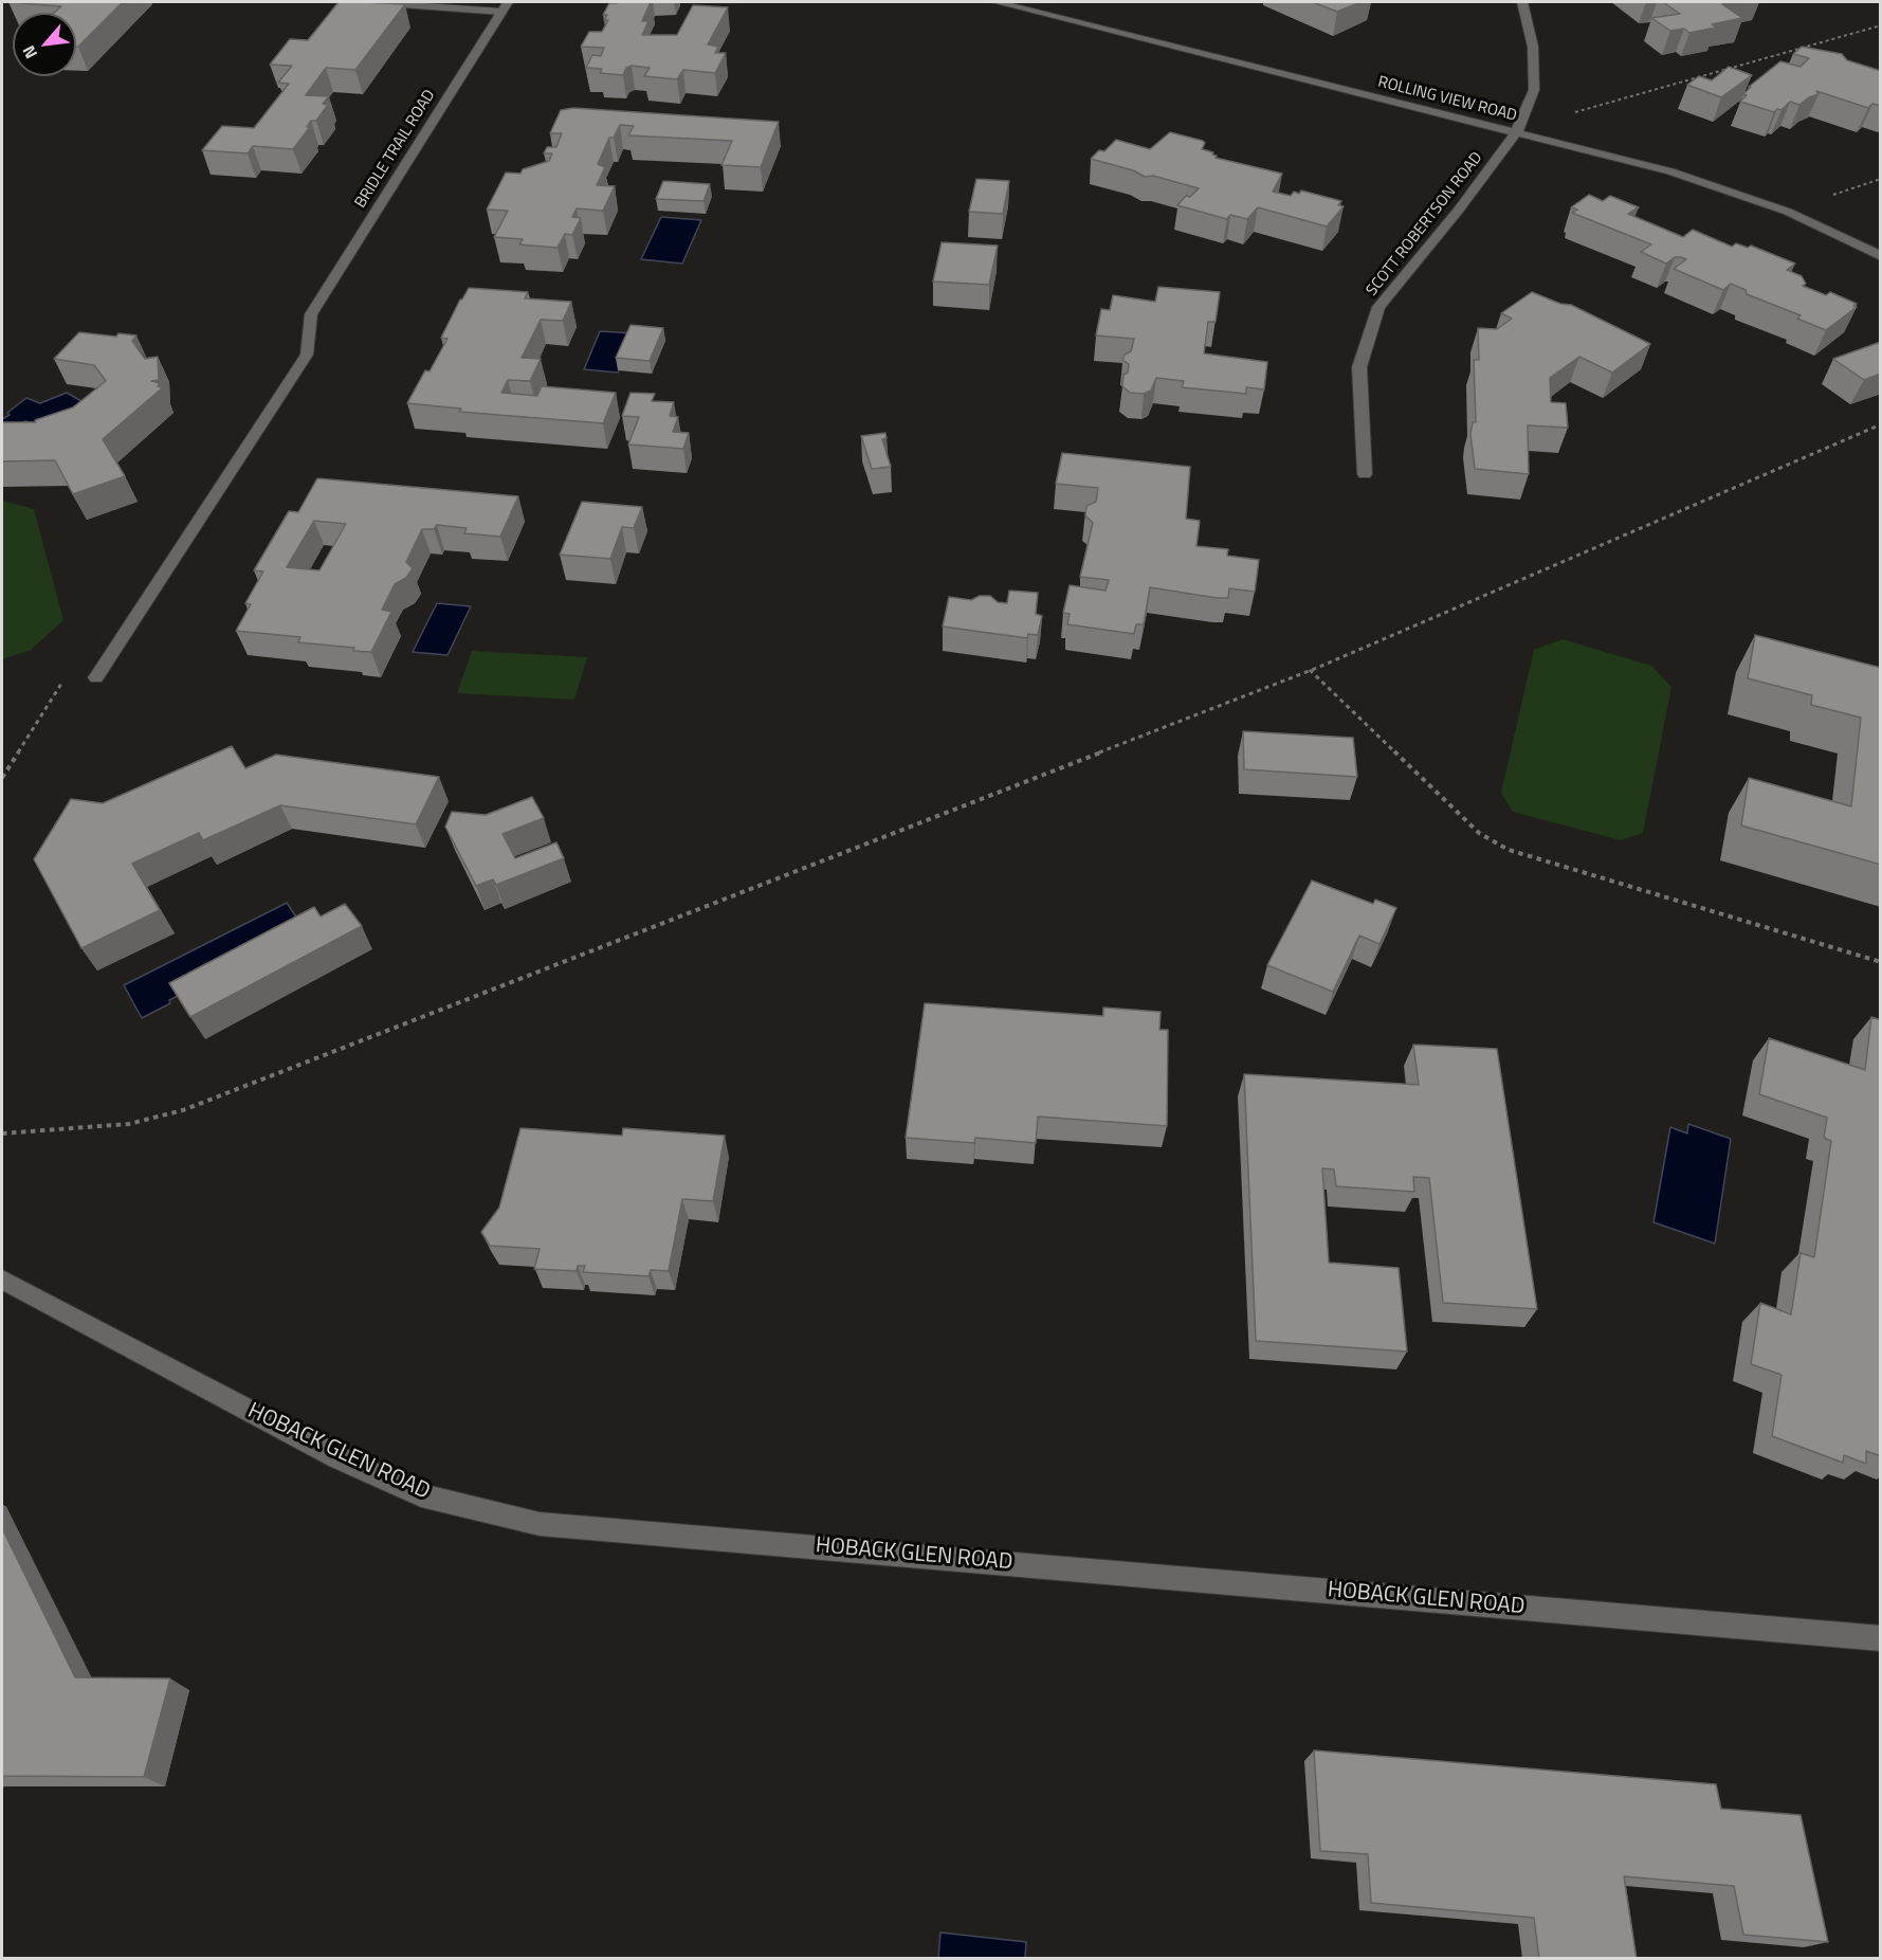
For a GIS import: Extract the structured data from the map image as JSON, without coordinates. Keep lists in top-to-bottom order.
{
  "streets": {
    "street": [
      "ROLLING VIEW ROAD",
      "BRIDLE TRAIL ROAD",
      "SCOTT ROBERTSON ROAD",
      "HOBACK GLEN ROAD"
    ]
  },
  "crossings": [
    ["ROLLING VIEW ROAD", "SCOTT ROBERTSON ROAD"]
  ],
  "north": "bottom left"
}
